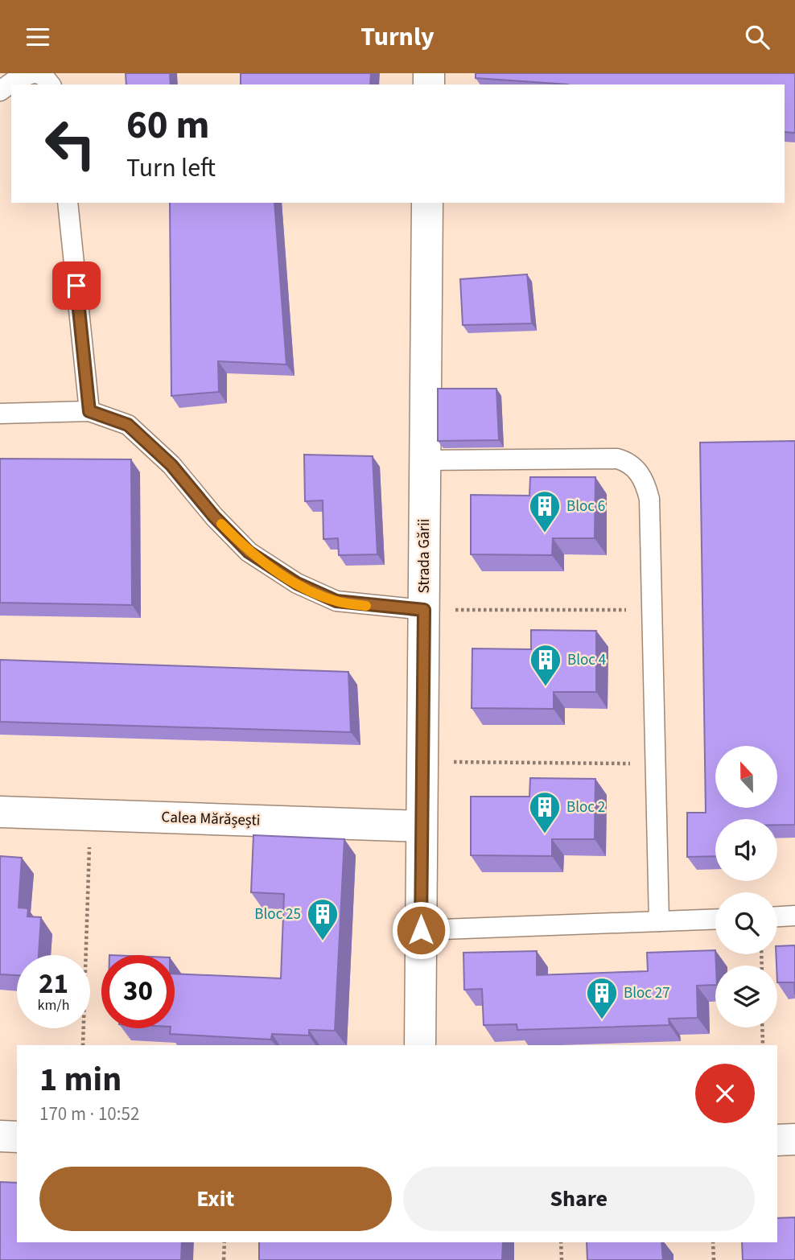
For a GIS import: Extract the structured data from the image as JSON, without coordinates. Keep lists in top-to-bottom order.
{
  "streets": {
    "street": ["Strada Gării", "Calea Mărășești"]
  },
  "crossings": [
    ["Strada Gării", "Calea Mărășești"]
  ],
  "places": {
    "building": [
      "Bloc 6",
      "Bloc 4",
      "Bloc 2",
      "Bloc 25",
      "Bloc 27"
    ]
  },
  "north": "top",
  "page": {
    "header": "Turnly",
    "turn": ["60 m", "Turn left"],
    "speed": "21 km/h",
    "limit": "30",
    "heading": ["1 min", "170 m · 10:52"],
    "buttons": ["Exit", "Share"]
  }
}
